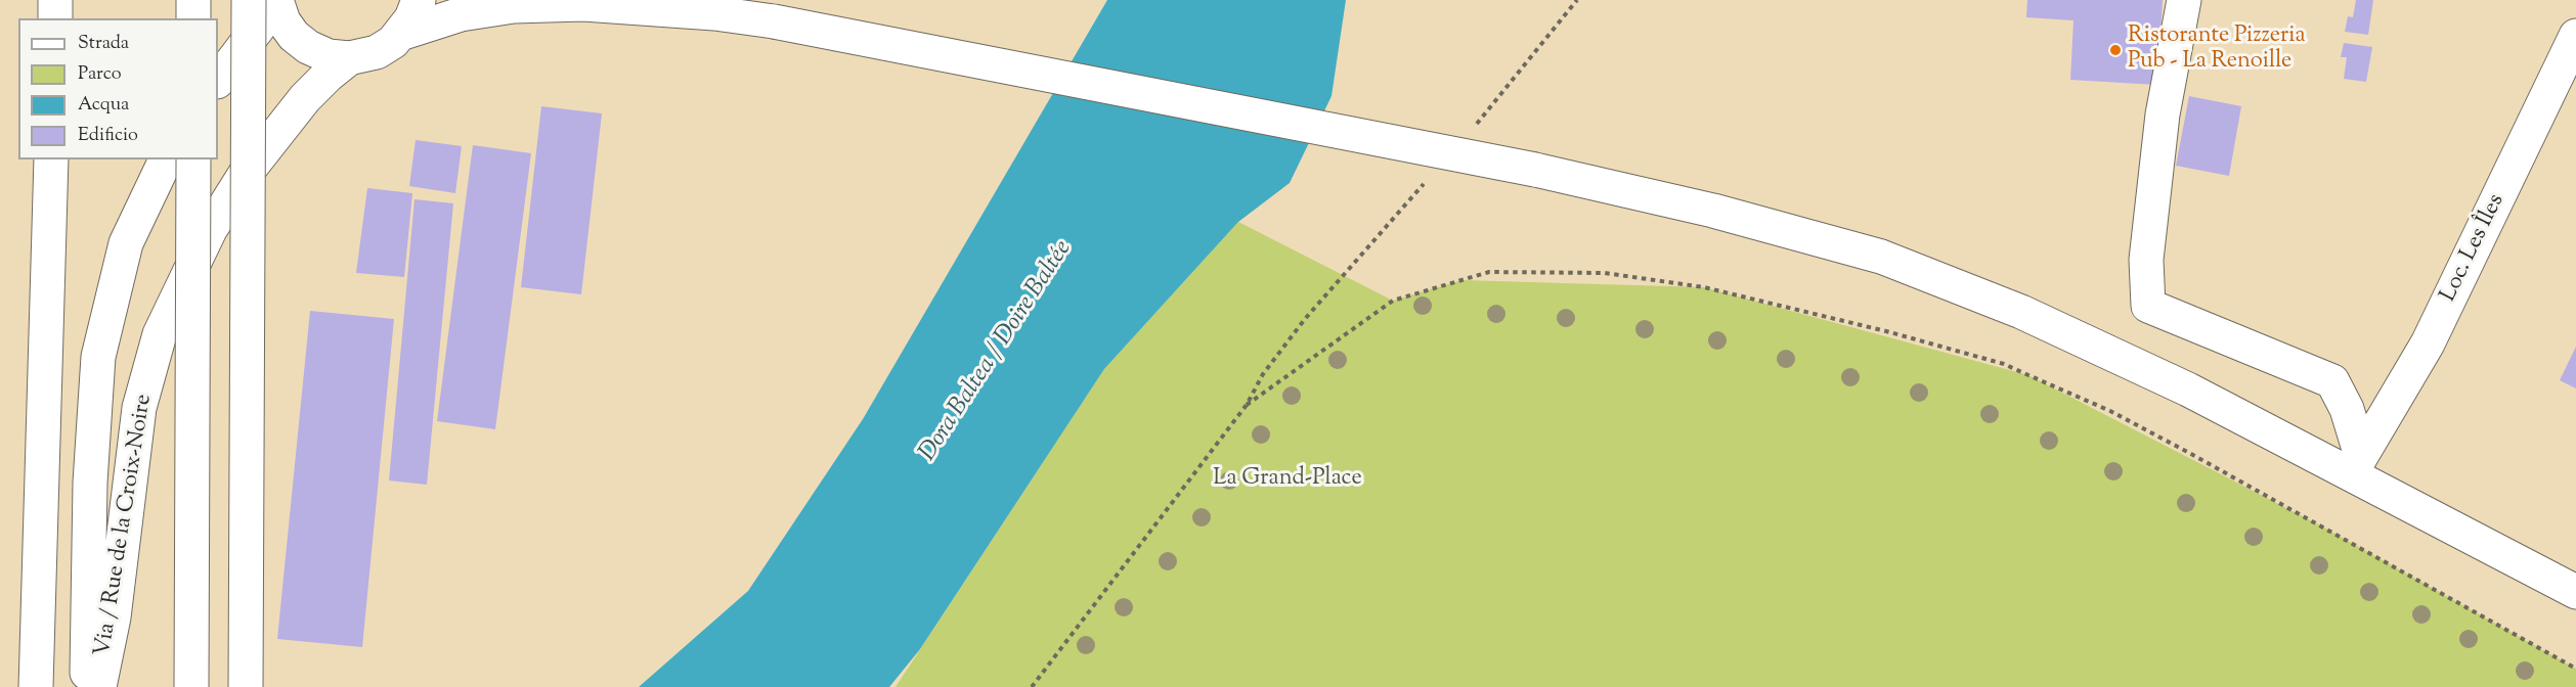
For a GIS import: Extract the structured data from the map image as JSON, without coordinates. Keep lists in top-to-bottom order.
{
  "streets": {
    "main road": ["Loc. Les Îles", "Via / Rue de la Croix-Noire"]
  },
  "water": ["Dora Baltea / Doire Baltée"],
  "parks": ["La Grand-Place"],
  "places": ["Ristorante Pizzeria Pub - La Renoille"],
  "legend": [
    "Strada",
    "Parco",
    "Acqua",
    "Edificio"
  ]
}
